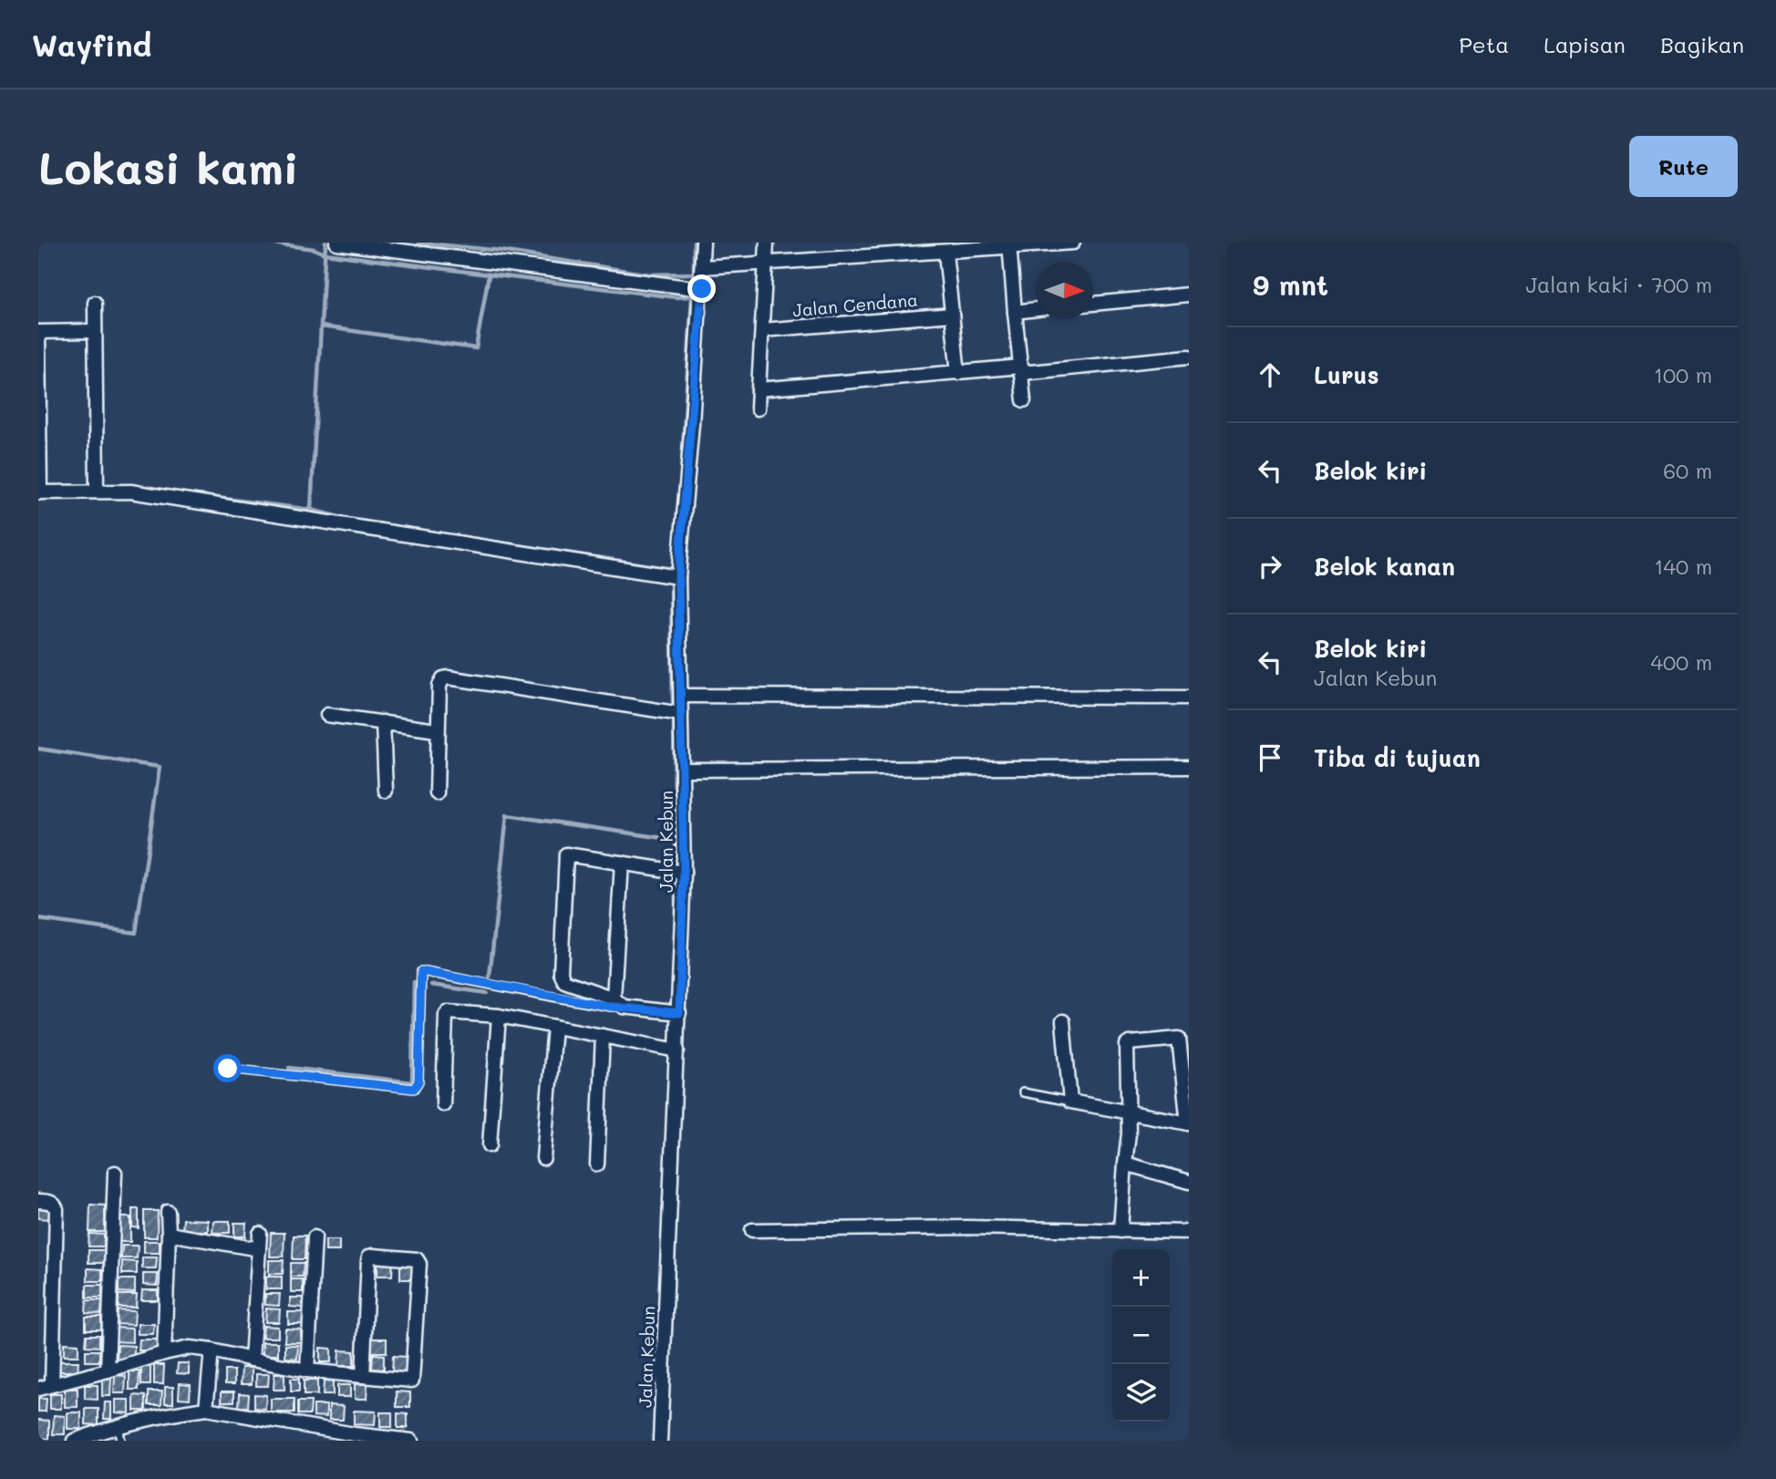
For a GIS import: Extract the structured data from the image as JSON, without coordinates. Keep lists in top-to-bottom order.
{
  "streets": {
    "street": ["Jalan Cendana", "Jalan Kebun"]
  },
  "north": "right",
  "page": {
    "header": "Wayfind",
    "nav": ["Peta", "Lapisan", "Bagikan"],
    "buttons": "Rute",
    "title": "Lokasi kami",
    "heading": ["9 mnt", "Jalan kaki · 700 m"],
    "list": [
      ["Lurus", "100 m"],
      ["Belok kiri", "60 m"],
      ["Belok kanan", "140 m"],
      ["Belok kiri", "Jalan Kebun", "400 m"],
      "Tiba di tujuan"
    ],
    "map_buttons": ["+", "−"]
  }
}
